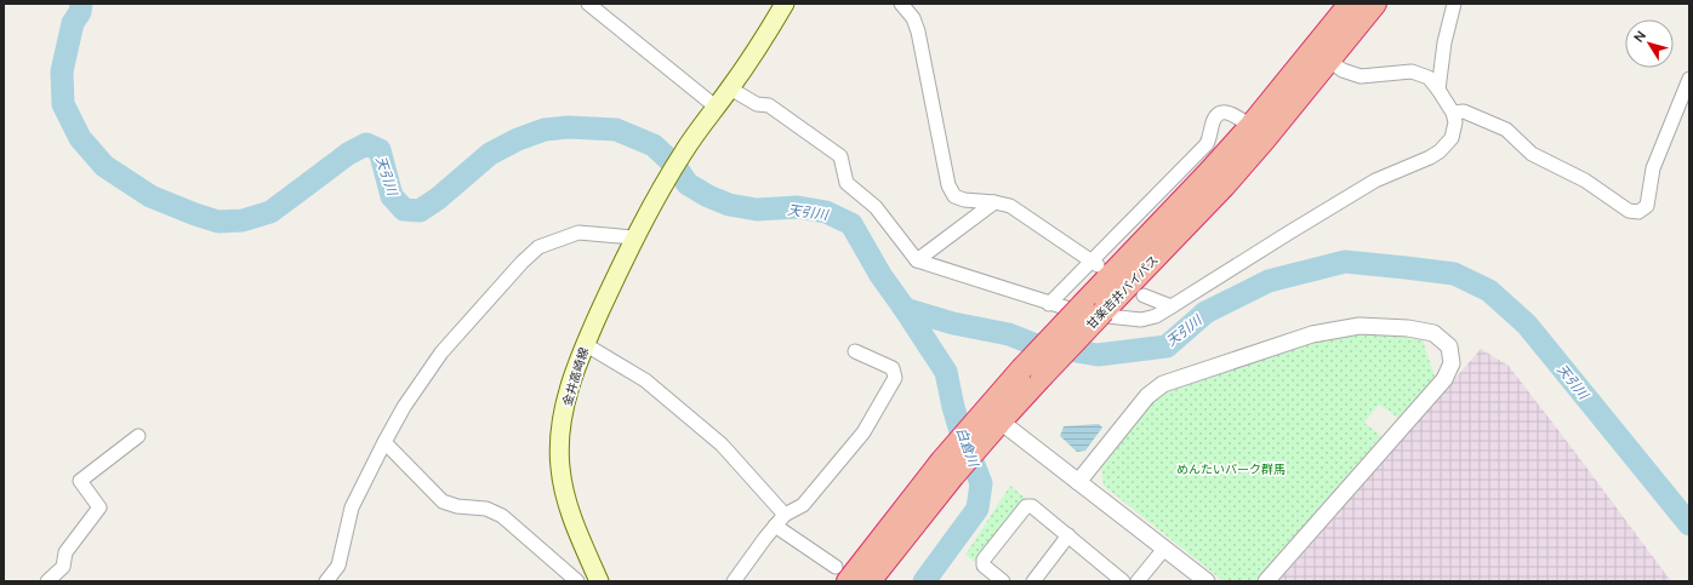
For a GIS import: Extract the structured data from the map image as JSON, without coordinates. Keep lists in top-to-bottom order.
{
  "streets": {
    "highway": ["甘楽吉井バイパス"],
    "main road": ["金井高崎線"]
  },
  "water": ["天引川", "白倉川"],
  "parks": ["めんたいパーク群馬"],
  "north": "top left"
}
